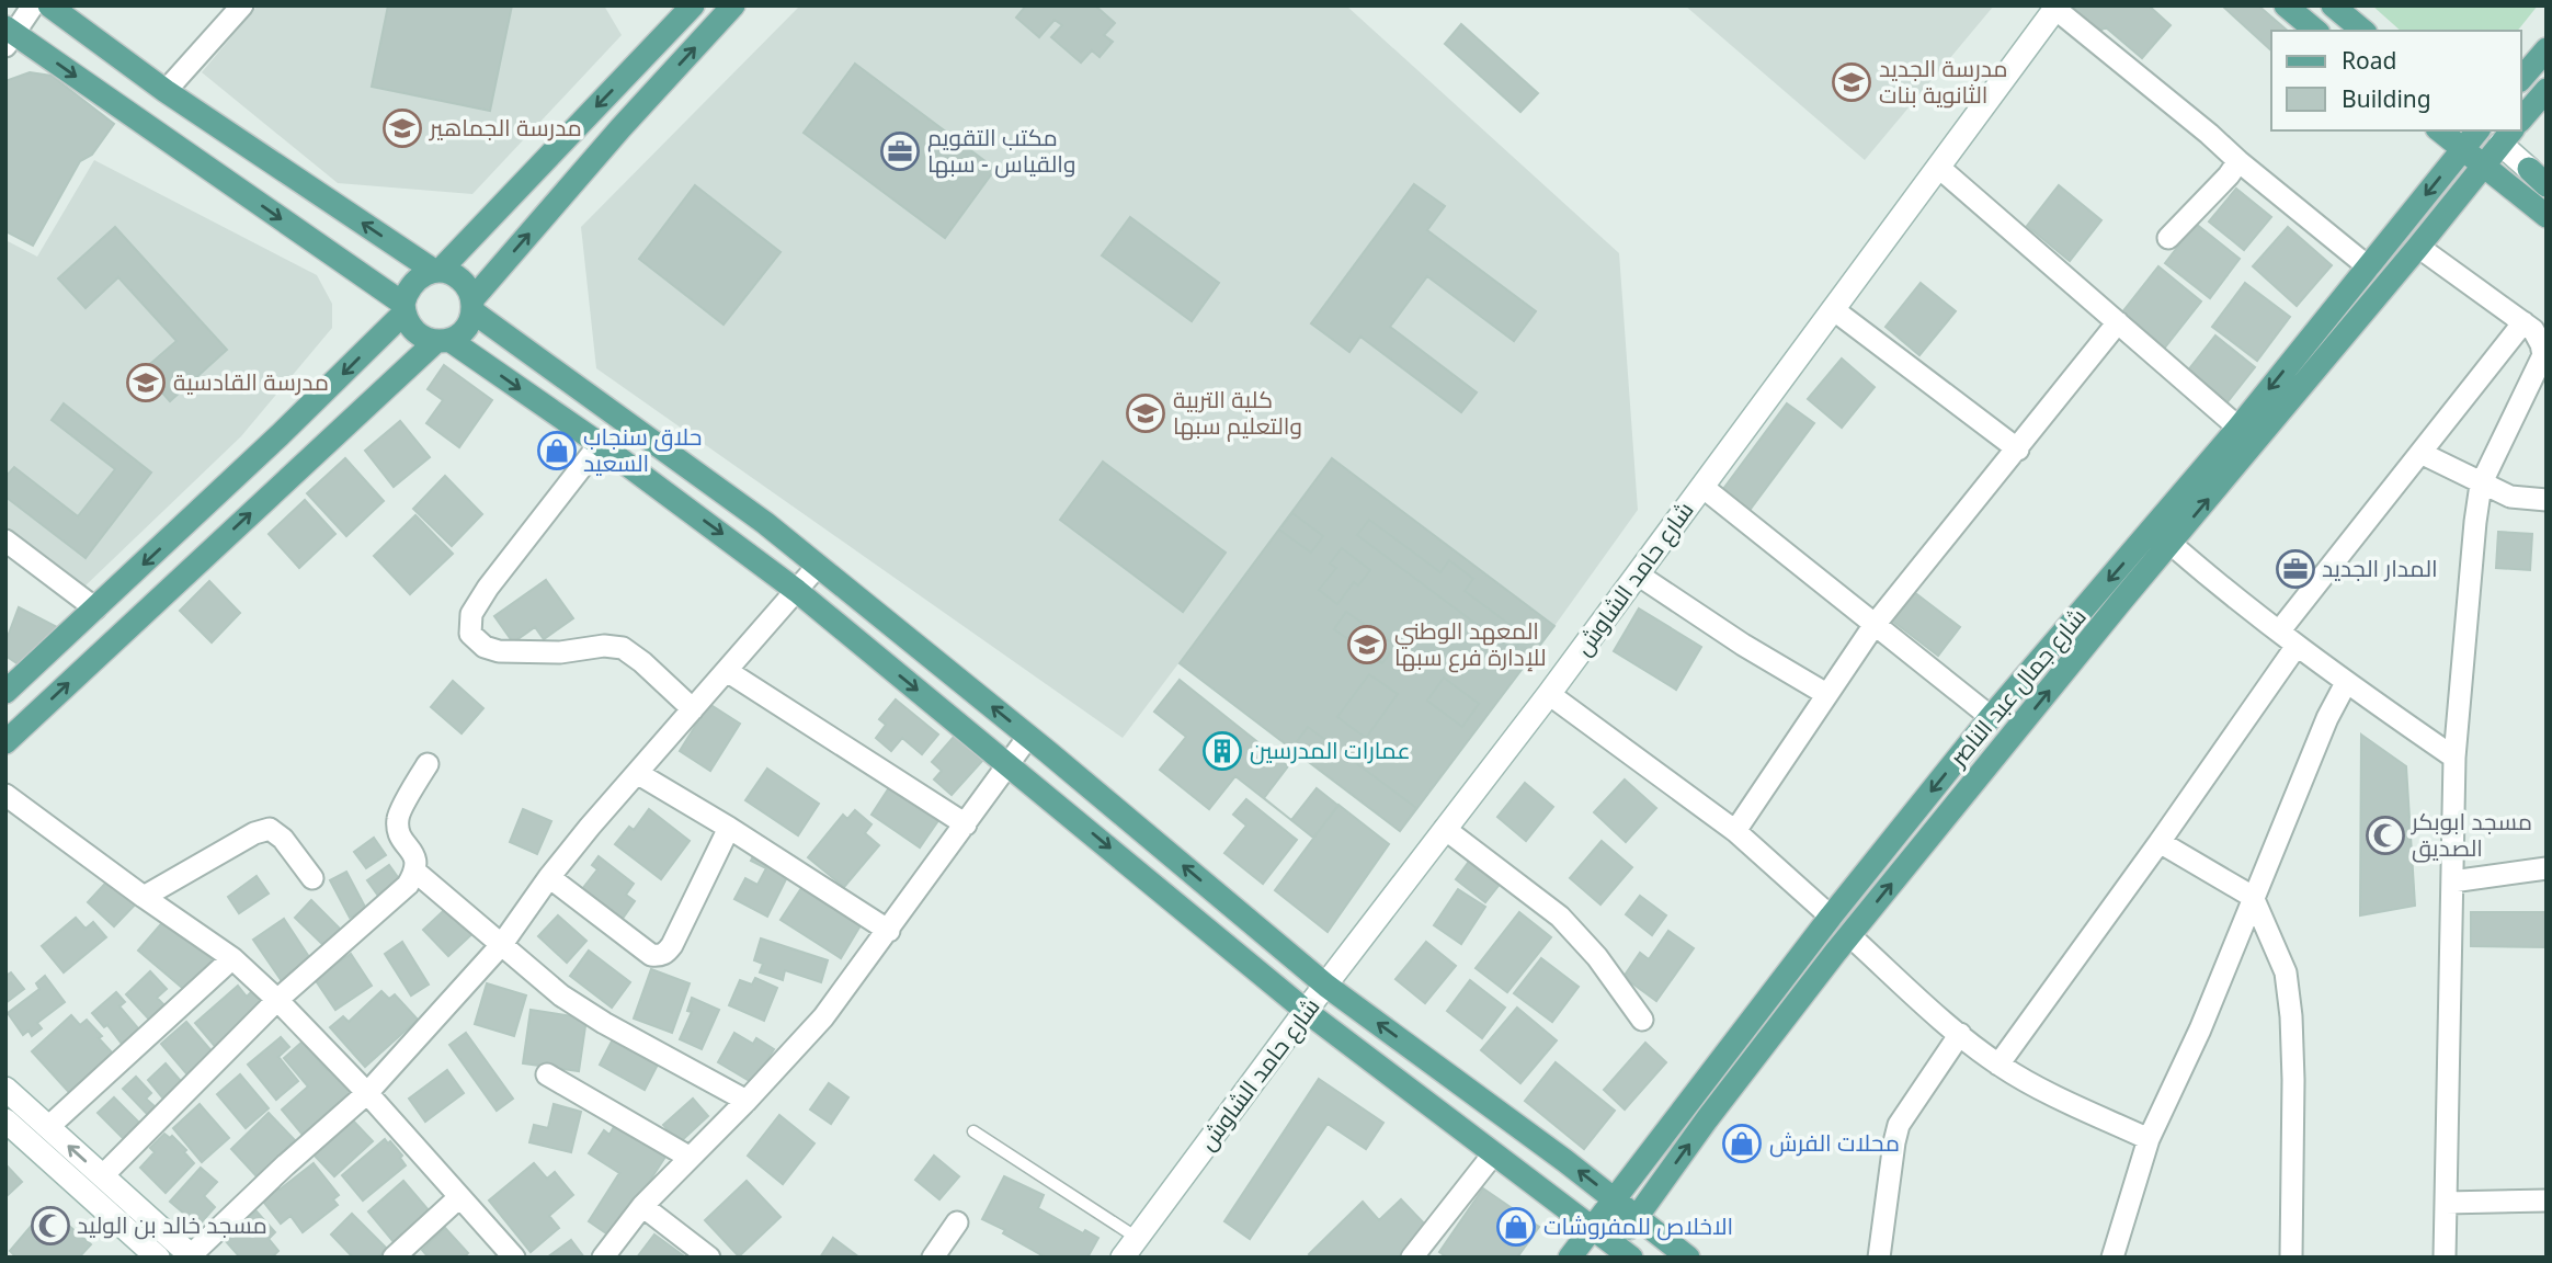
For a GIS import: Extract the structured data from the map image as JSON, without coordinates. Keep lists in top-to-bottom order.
{
  "streets": {
    "main road": ["شارع جمال عبد الناصر"],
    "street": ["شارع حامد الشاوش"]
  },
  "places": {
    "school or university": [
      "مدرسة الجديد الثانوية بنات",
      "مدرسة الجماهير",
      "مدرسة القادسية",
      "كلية التربية والتعليم سبها",
      "المعهد الوطني للإدارة فرع سبها"
    ],
    "office": ["مكتب التقويم والقياس - سبها", "المدار الجديد"],
    "shop": ["حلاق سنجاب السعيد", "محلات الفرش", "الاخلاص للمفروشات"],
    "building": ["عمارات المدرسين"],
    "mosque": ["مسجد ابوبكر الصديق", "مسجد خالد بن الوليد"]
  },
  "legend": ["Road", "Building"]
}
